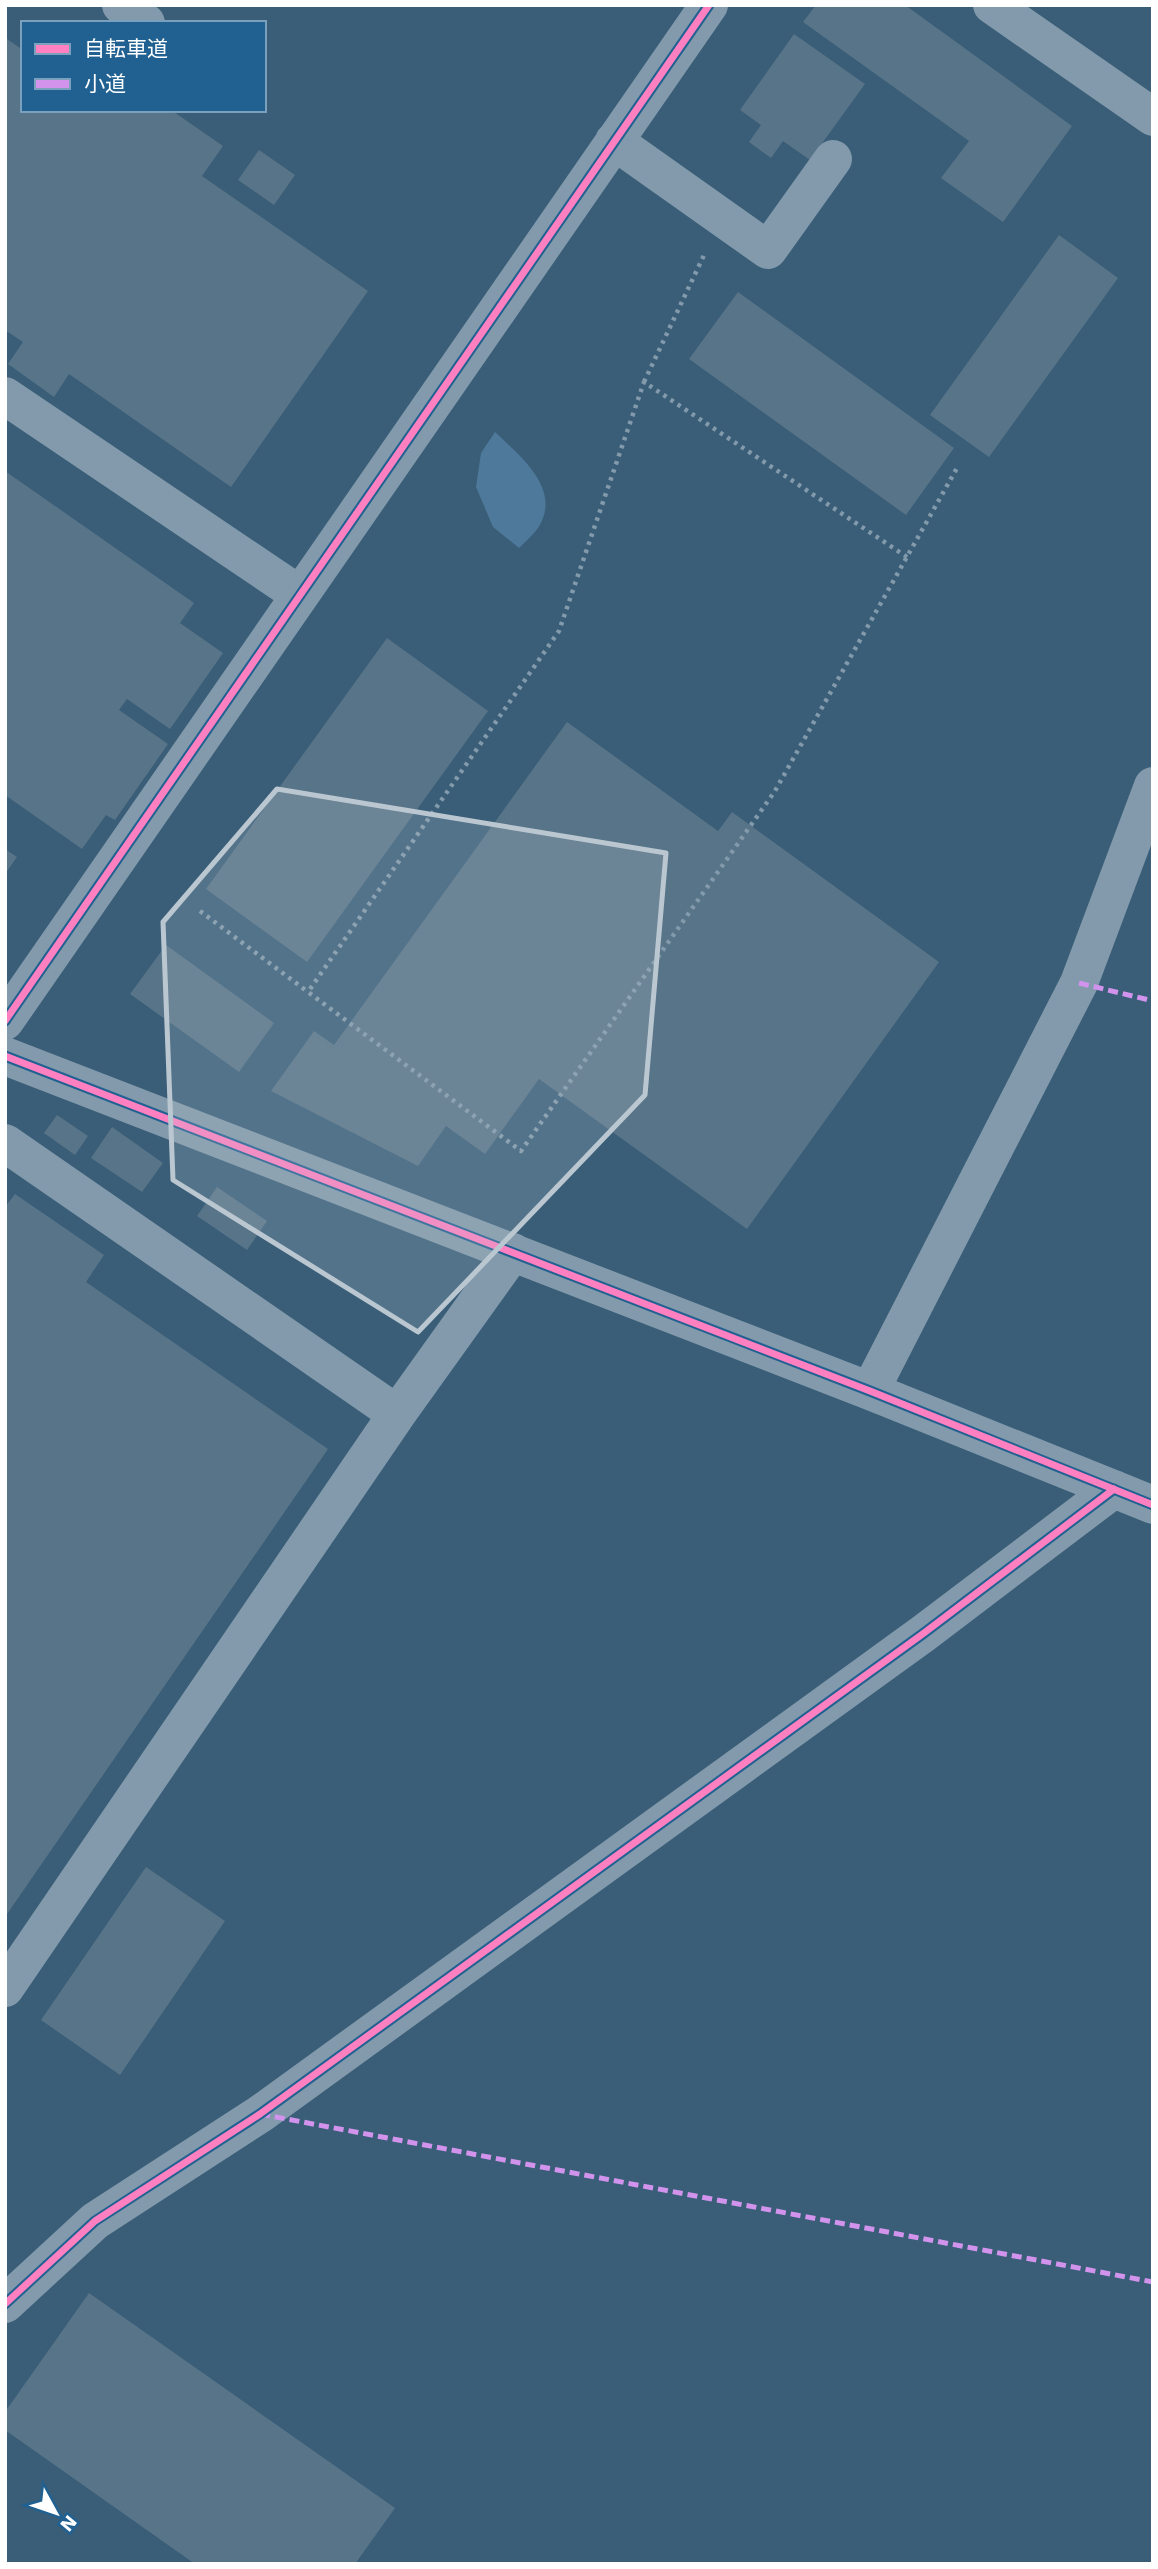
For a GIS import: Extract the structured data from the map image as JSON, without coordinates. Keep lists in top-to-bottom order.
{
  "legend": ["自転車道", "小道"],
  "north": "bottom right"
}
